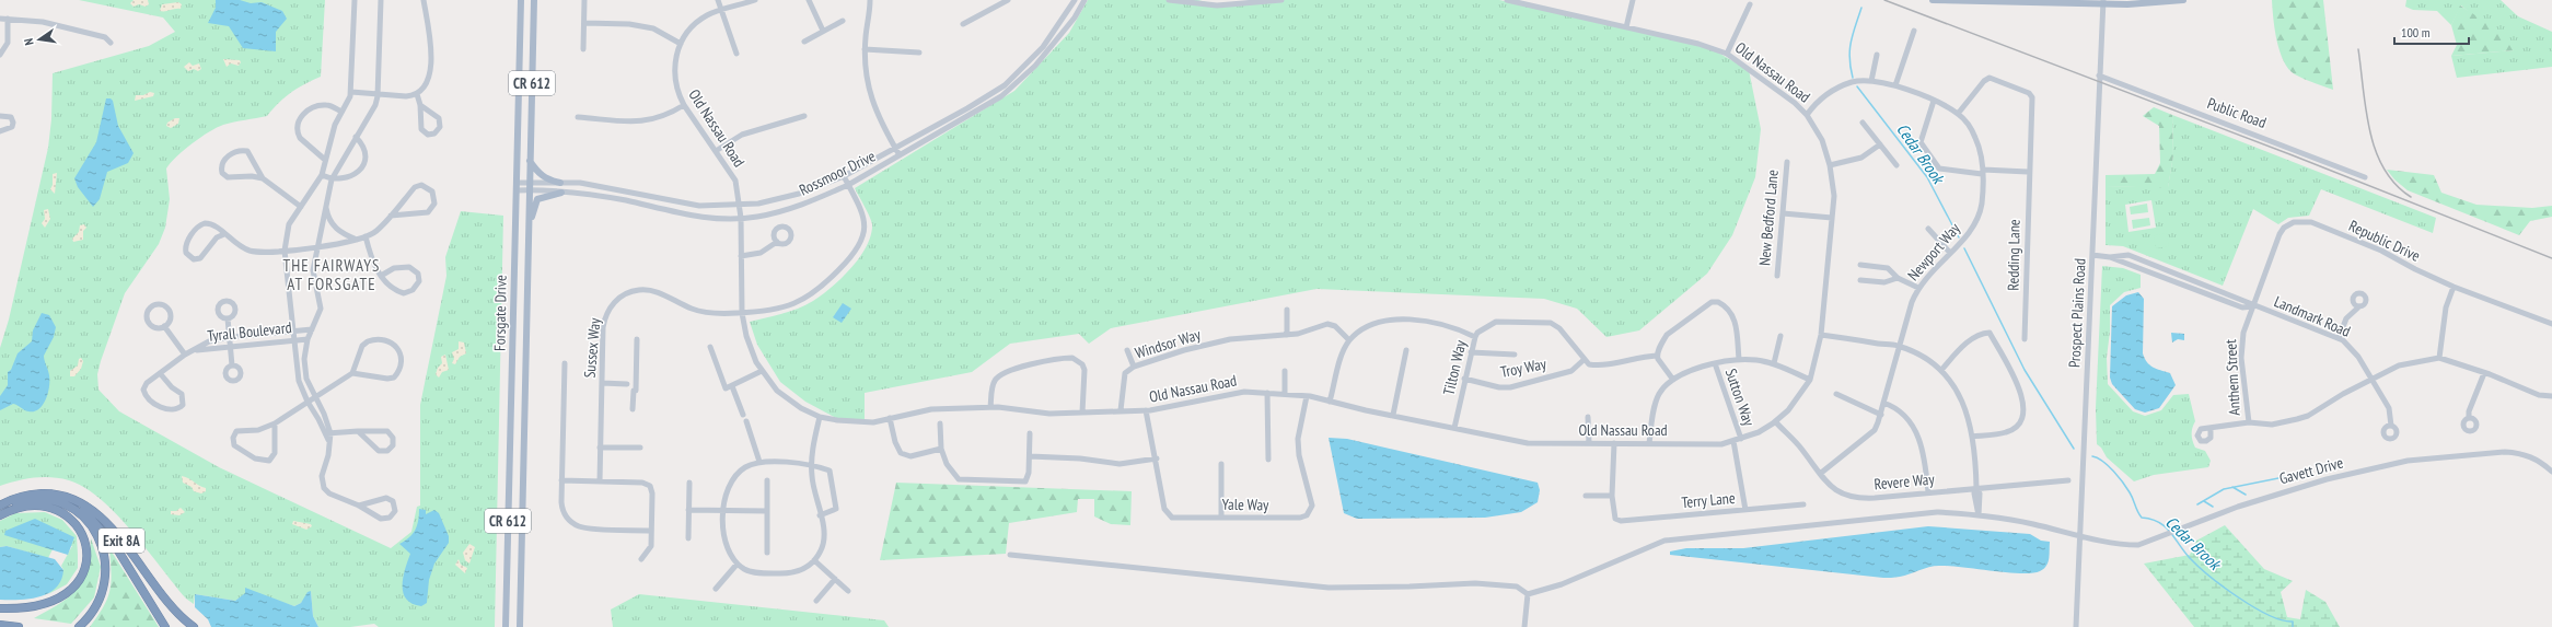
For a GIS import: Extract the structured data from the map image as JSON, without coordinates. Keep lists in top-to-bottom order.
{
  "streets": {
    "highway": ["Exit 8A"],
    "main road": ["CR 612", "Forsgate Drive"],
    "street": [
      "Old Nassau Road",
      "Public Road",
      "Rossmoor Drive",
      "New Bedford Lane",
      "Republic Drive",
      "Newport Way",
      "Redding Lane",
      "Prospect Plains Road",
      "Landmark Road",
      "Tyrall Boulevard",
      "Windsor Way",
      "Sussex Way",
      "Tilton Way",
      "Troy Way",
      "Anthem Street",
      "Sutton Way",
      "Gavett Drive",
      "Revere Way",
      "Terry Lane",
      "Yale Way"
    ]
  },
  "crossings": [
    ["Old Nassau Road", "Rossmoor Drive"],
    ["Old Nassau Road", "Newport Way"],
    ["Old Nassau Road", "Windsor Way"],
    ["Old Nassau Road", "Sussex Way"],
    ["Old Nassau Road", "Tilton Way"],
    ["Old Nassau Road", "Sutton Way"],
    ["Old Nassau Road", "Revere Way"],
    ["Old Nassau Road", "Yale Way"],
    ["Public Road", "Prospect Plains Road"],
    ["Rossmoor Drive", "Forsgate Drive"],
    ["Rossmoor Drive", "Sussex Way"],
    ["Republic Drive", "Landmark Road"],
    ["Republic Drive", "Anthem Street"],
    ["Newport Way", "Redding Lane"],
    ["Newport Way", "Revere Way"],
    ["Prospect Plains Road", "Landmark Road"],
    ["Prospect Plains Road", "Gavett Drive"],
    ["Landmark Road", "Anthem Street"],
    ["Tilton Way", "Troy Way"]
  ],
  "districts": ["THE FAIRWAYS AT FORSGATE"],
  "water": ["Cedar Brook"],
  "scale_bar": "100 m",
  "north": "left"
}
